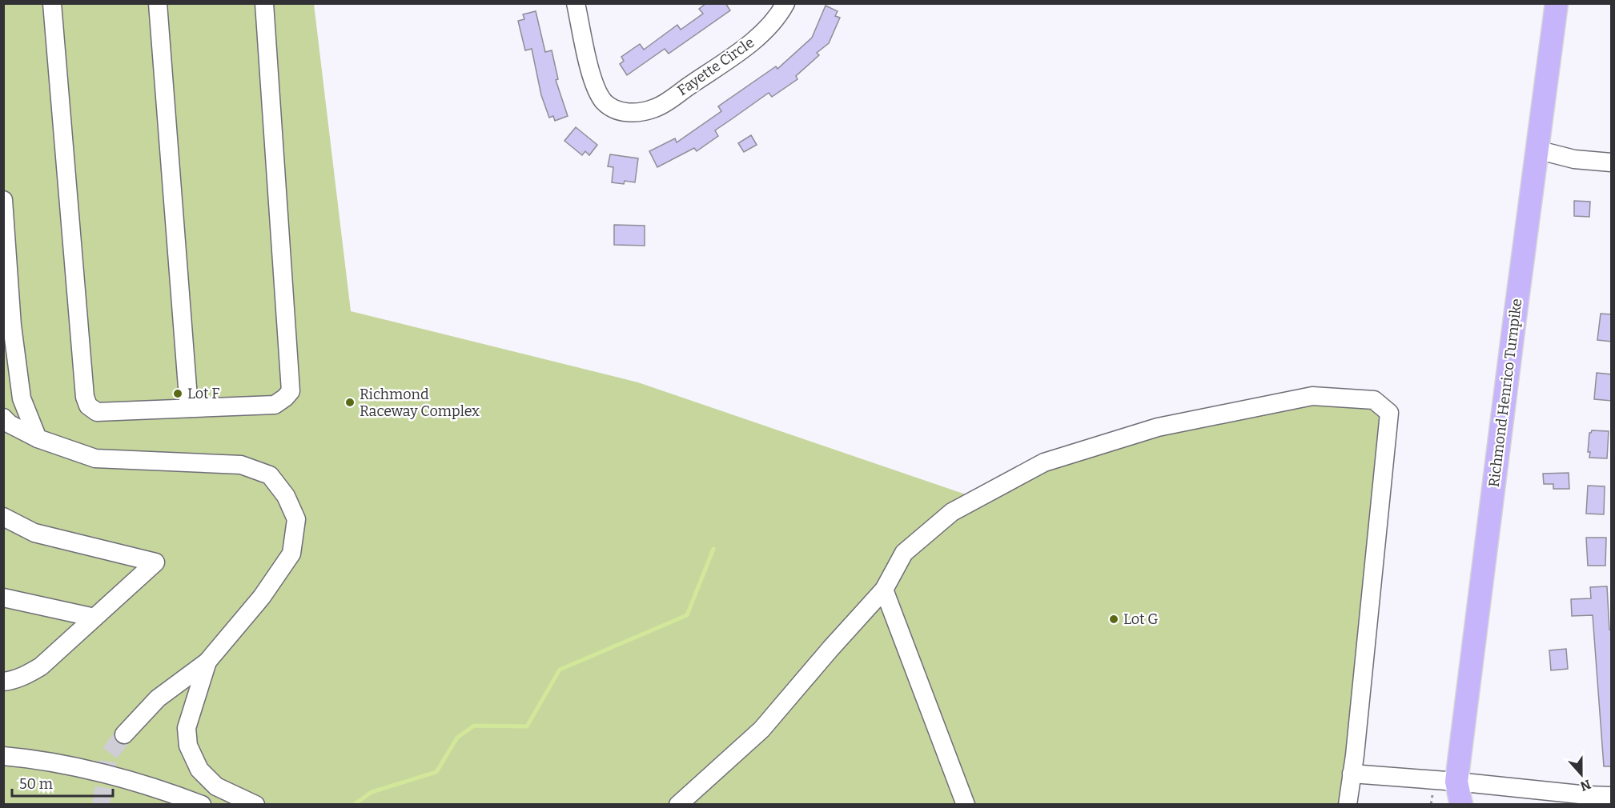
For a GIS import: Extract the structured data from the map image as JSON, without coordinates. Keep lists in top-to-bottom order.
{
  "streets": {
    "main road": ["Richmond Henrico Turnpike"],
    "street": ["Fayette Circle"]
  },
  "places": ["Lot F", "Richmond Raceway Complex", "Lot G"],
  "scale_bar": "50 m",
  "north": "bottom"
}
